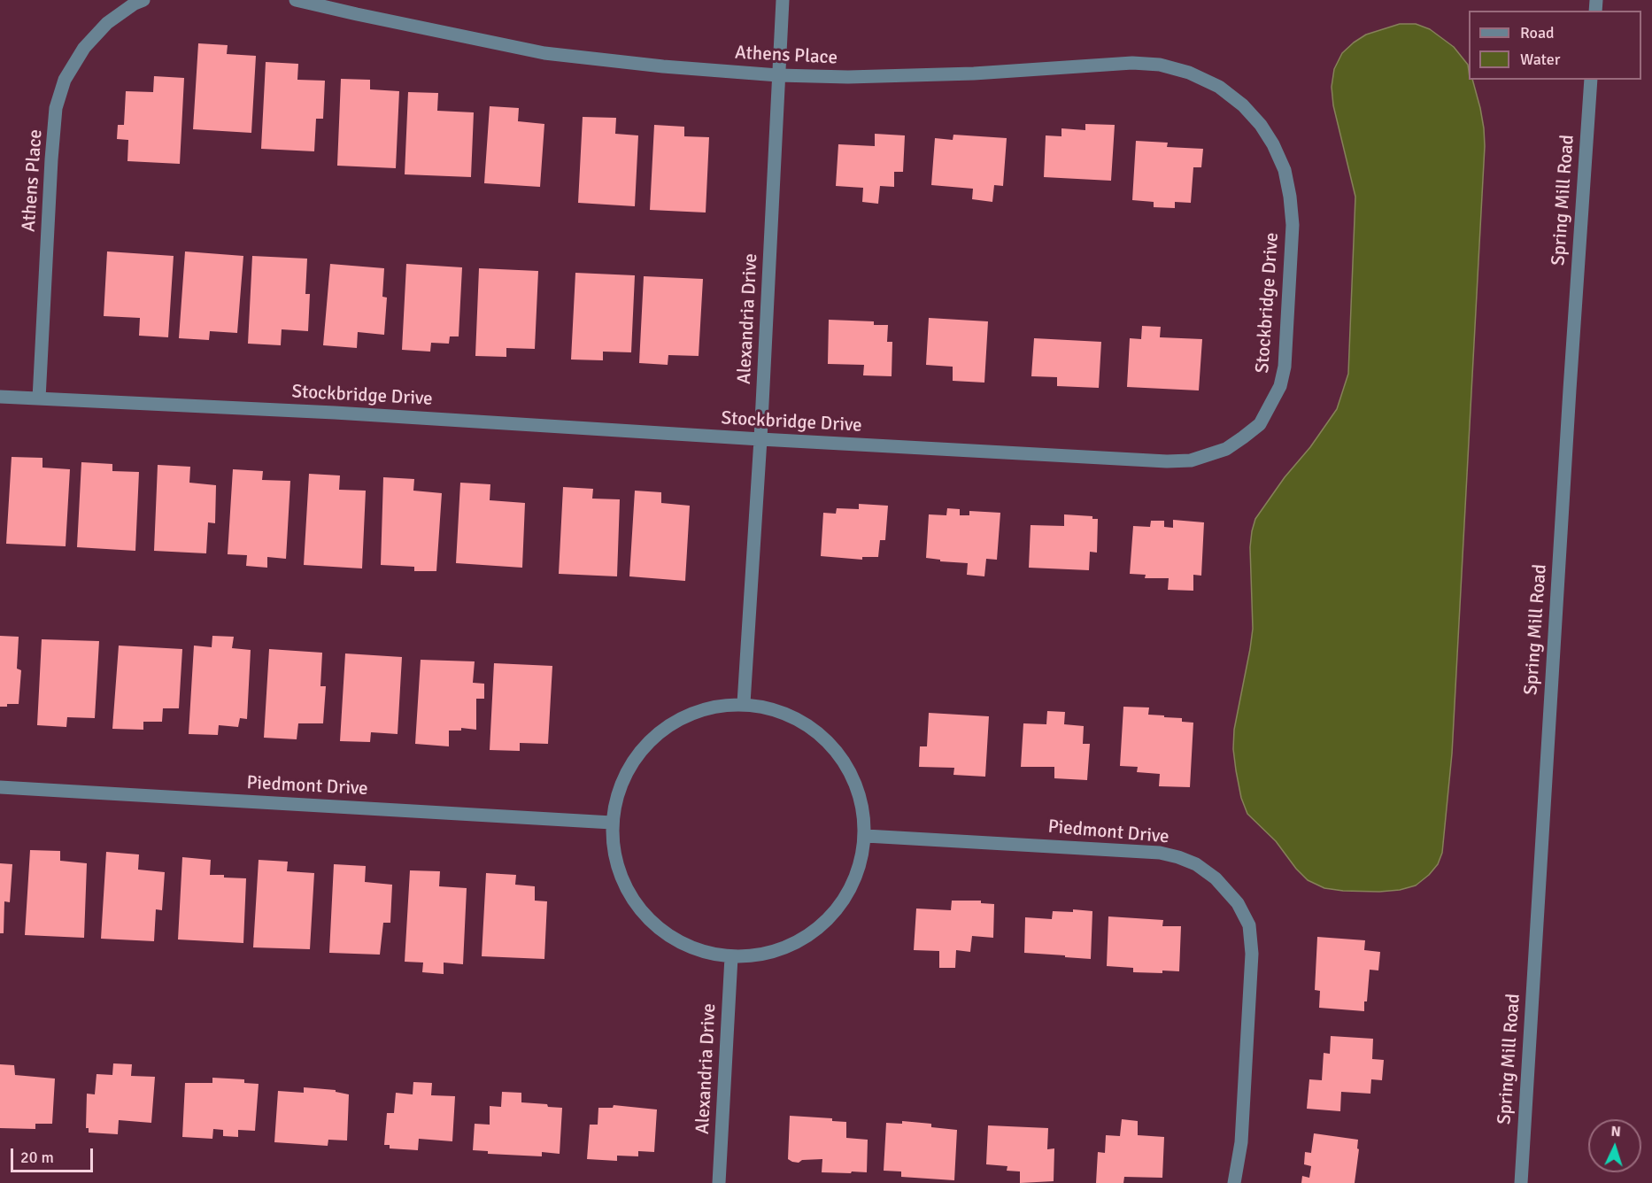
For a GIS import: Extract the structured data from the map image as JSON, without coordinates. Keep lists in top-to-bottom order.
{
  "streets": {
    "street": [
      "Athens Place",
      "Spring Mill Road",
      "Stockbridge Drive",
      "Alexandria Drive",
      "Piedmont Drive"
    ]
  },
  "crossings": [
    ["Athens Place", "Stockbridge Drive"],
    ["Athens Place", "Alexandria Drive"],
    ["Stockbridge Drive", "Alexandria Drive"]
  ],
  "legend": ["Road", "Water"],
  "scale_bar": "20 m",
  "north": "top"
}
